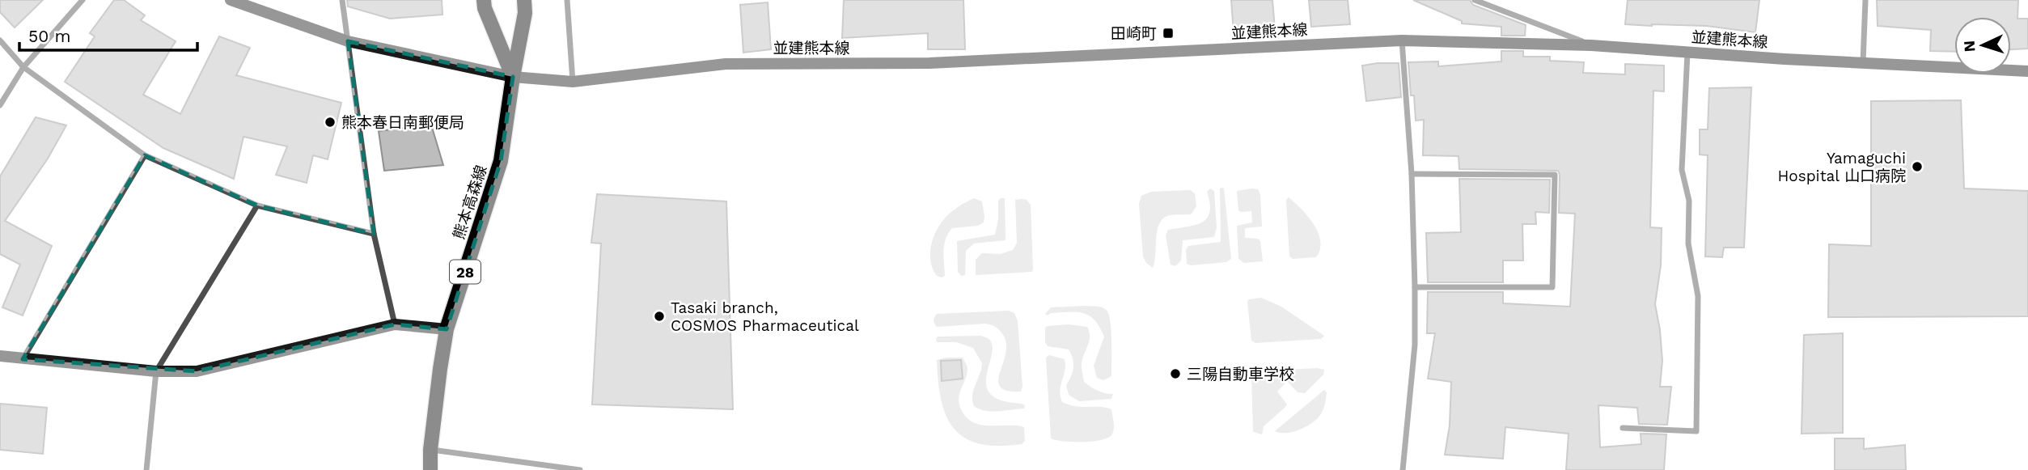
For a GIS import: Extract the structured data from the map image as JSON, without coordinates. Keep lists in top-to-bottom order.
{
  "streets": {
    "main road": ["並建熊本線", "熊本高森線", "28"]
  },
  "crossings": [
    ["並建熊本線", "熊本高森線"]
  ],
  "places": {
    "transit": ["田崎町"],
    "other": [
      "熊本春日南郵便局",
      "Yamaguchi Hospital 山口病院",
      "Tasaki branch, COSMOS Pharmaceutical",
      "三陽自動車学校"
    ]
  },
  "scale_bar": "50 m",
  "north": "left"
}
